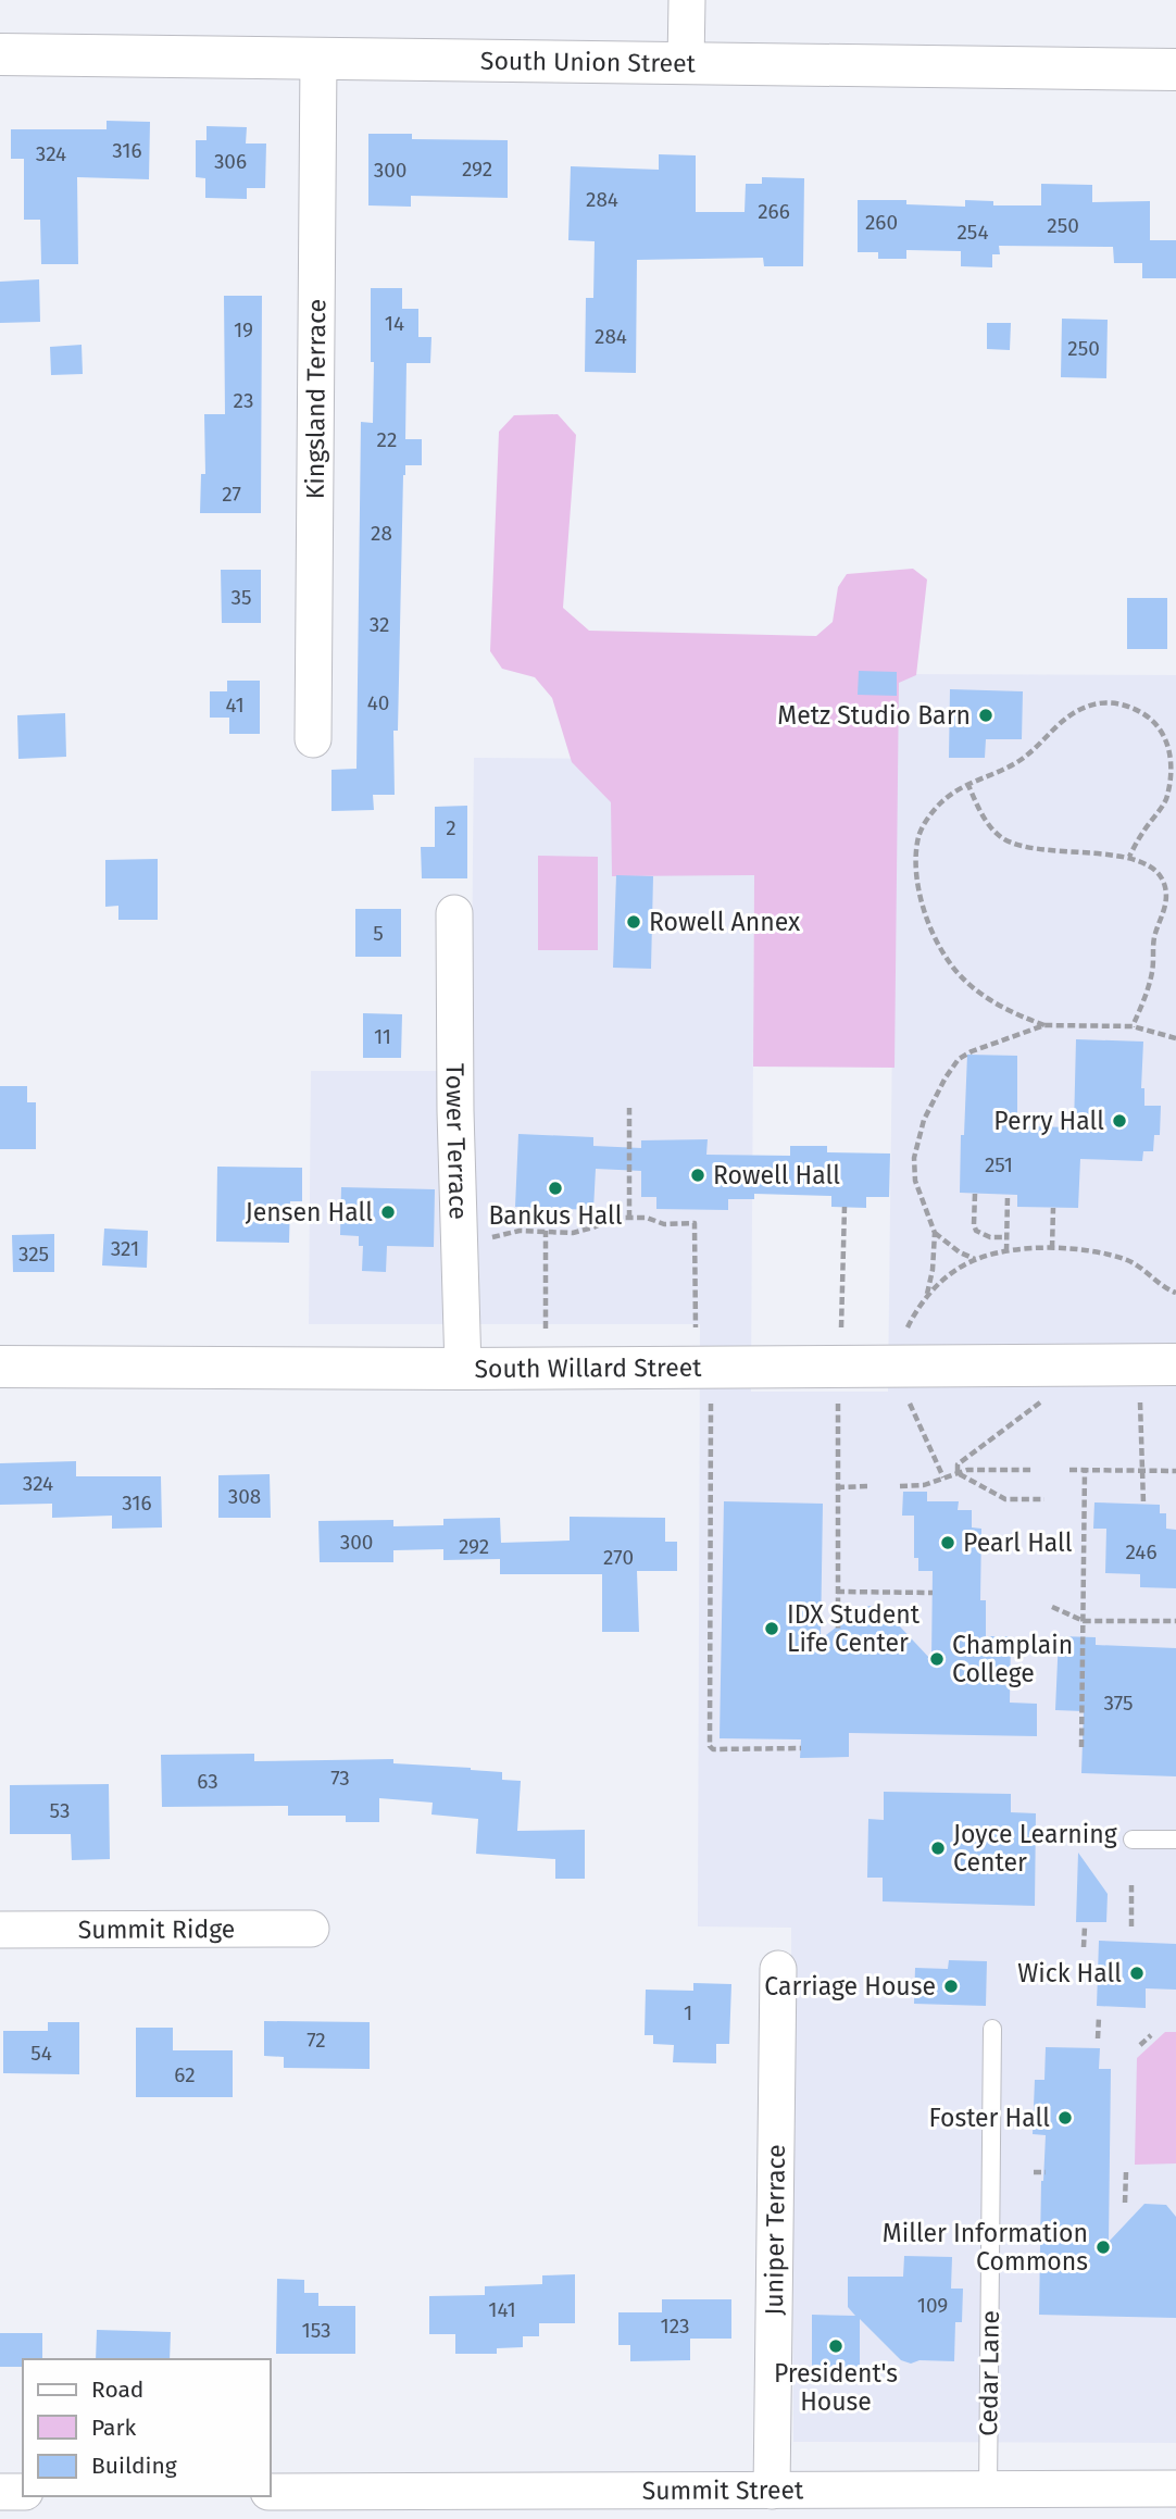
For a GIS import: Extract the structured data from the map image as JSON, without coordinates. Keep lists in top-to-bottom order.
{
  "streets": {
    "main road": ["South Union Street", "South Willard Street"],
    "street": [
      "Kingsland Terrace",
      "Tower Terrace",
      "Summit Ridge",
      "Juniper Terrace",
      "Summit Street"
    ],
    "lane": ["Cedar Lane"]
  },
  "crossings": [
    ["South Union Street", "Kingsland Terrace"],
    ["Tower Terrace", "South Willard Street"],
    ["Juniper Terrace", "Summit Street"],
    ["Cedar Lane", "Summit Street"]
  ],
  "places": [
    "Metz Studio Barn",
    "Rowell Annex",
    "Perry Hall",
    "Rowell Hall",
    "Bankus Hall",
    "Jensen Hall",
    "Pearl Hall",
    "IDX Student Life Center",
    "Champlain College",
    "Joyce Learning Center",
    "Wick Hall",
    "Carriage House",
    "Foster Hall",
    "Miller Information Commons",
    "President's House"
  ],
  "house_numbers": [
    "316",
    "324",
    "306",
    "292",
    "300",
    "284",
    "266",
    "260",
    "250",
    "254",
    "14",
    "19",
    "284",
    "250",
    "23",
    "22",
    "27",
    "28",
    "35",
    "32",
    "40",
    "41",
    "2",
    "5",
    "11",
    "251",
    "321",
    "325",
    "324",
    "308",
    "316",
    "300",
    "292",
    "246",
    "270",
    "375",
    "73",
    "63",
    "53",
    "1",
    "72",
    "54",
    "62",
    "109",
    "141",
    "123",
    "153"
  ],
  "legend": ["Road", "Park", "Building"]
}
